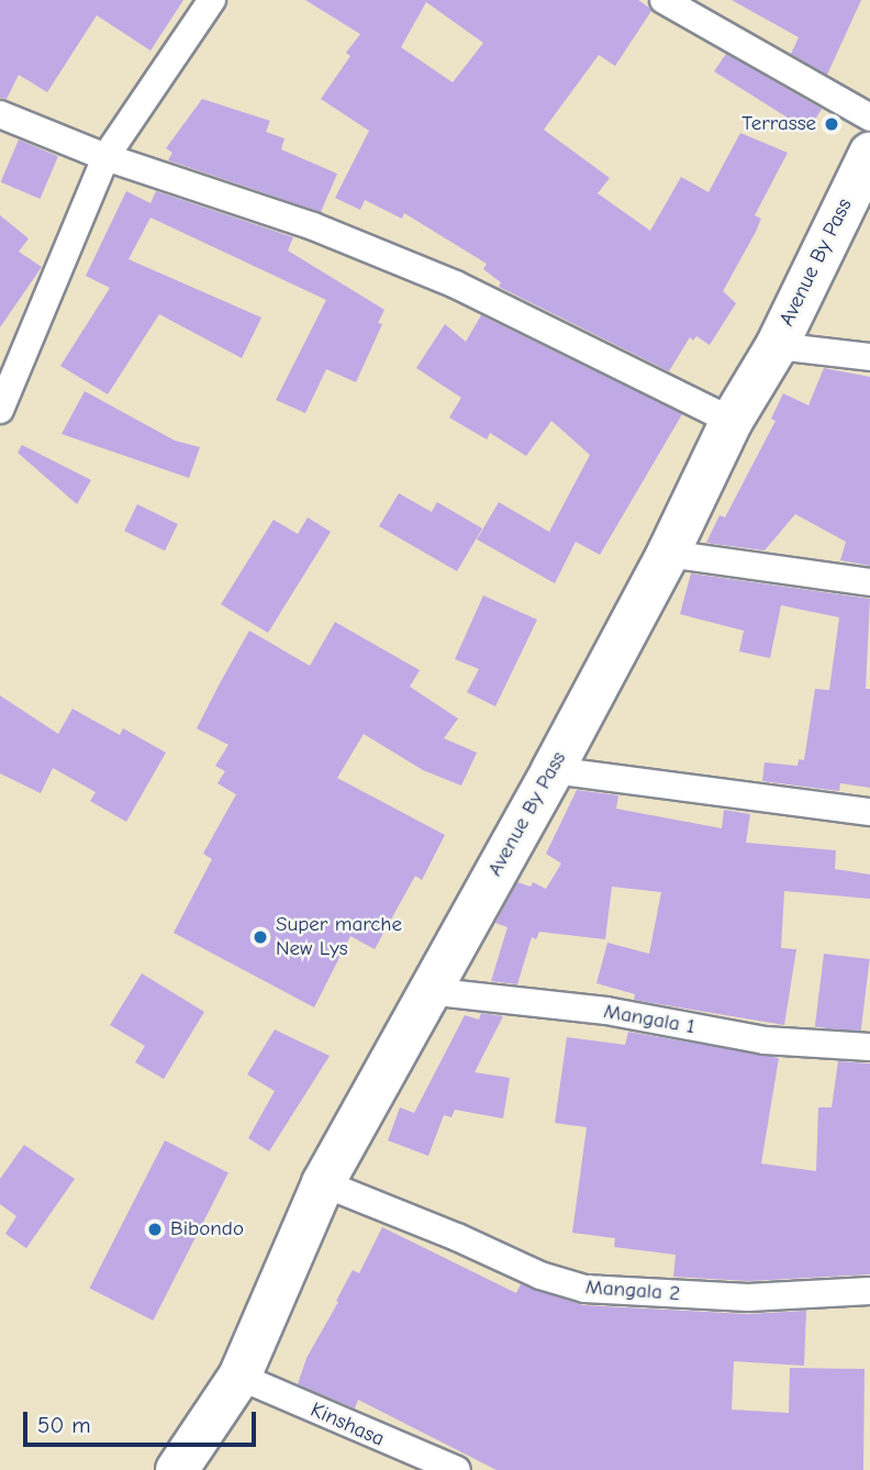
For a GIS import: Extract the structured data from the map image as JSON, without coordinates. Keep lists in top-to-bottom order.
{
  "streets": {
    "highway": ["Avenue By Pass"],
    "street": ["Mangala 1", "Mangala 2", "Kinshasa"]
  },
  "crossings": [
    ["Avenue By Pass", "Mangala 1"],
    ["Avenue By Pass", "Mangala 2"],
    ["Avenue By Pass", "Kinshasa"]
  ],
  "places": ["Terrasse", "Super marche New Lys", "Bibondo"],
  "scale_bar": "50 m"
}
